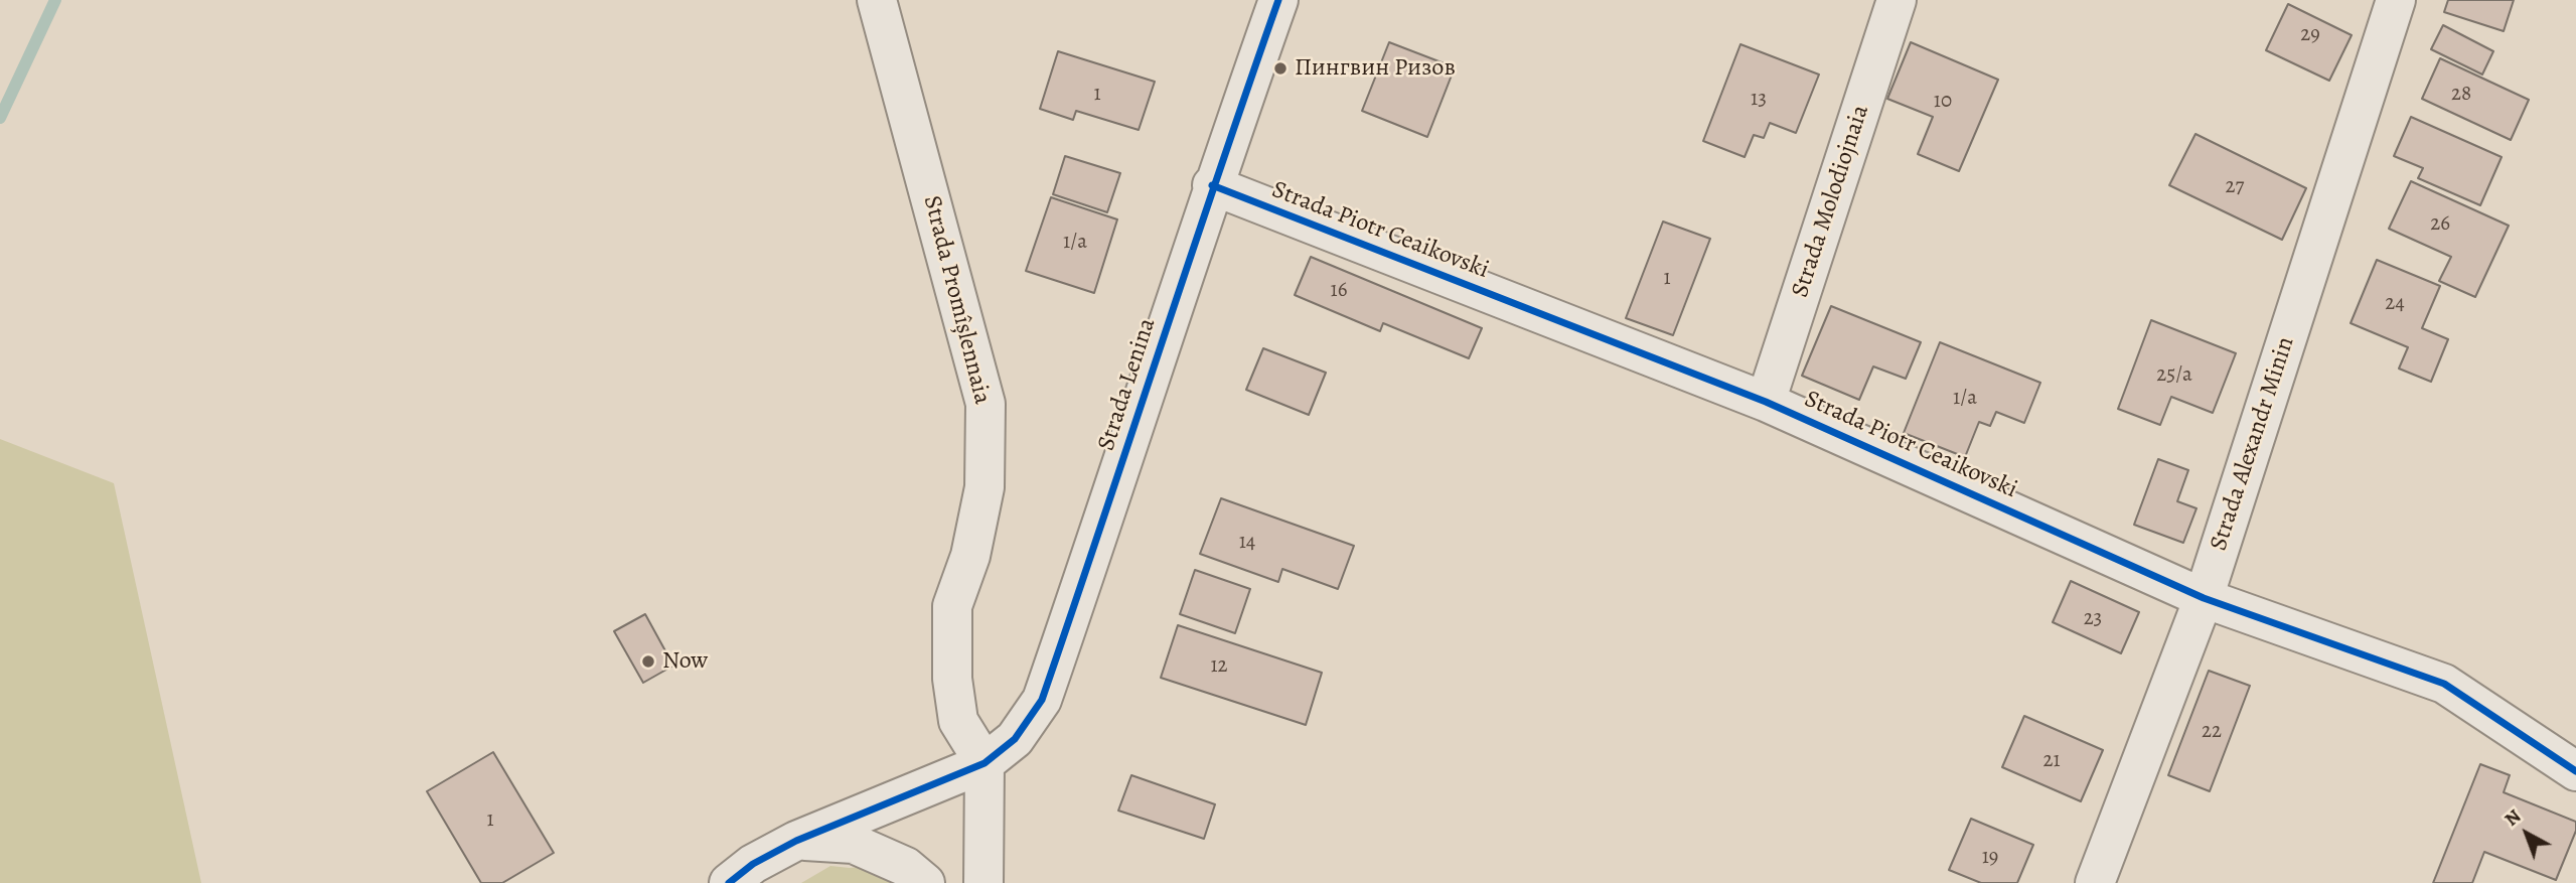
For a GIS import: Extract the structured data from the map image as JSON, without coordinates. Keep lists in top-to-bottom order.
{
  "streets": {
    "street": [
      "Strada Molodiojnaia",
      "Strada Piotr Ceaikovski",
      "Strada Promîșlennaia",
      "Strada Lenina",
      "Strada Alexandr Minin"
    ]
  },
  "crossings": [
    ["Strada Molodiojnaia", "Strada Piotr Ceaikovski"],
    ["Strada Piotr Ceaikovski", "Strada Lenina"],
    ["Strada Piotr Ceaikovski", "Strada Alexandr Minin"],
    ["Strada Promîșlennaia", "Strada Lenina"]
  ],
  "places": ["Пингвин Ризов", "Now"],
  "house_numbers": [
    "29",
    "1",
    "28",
    "13",
    "10",
    "27",
    "26",
    "1/a",
    "1",
    "16",
    "24",
    "25/a",
    "1/a",
    "14",
    "23",
    "12",
    "22",
    "21",
    "1",
    "19"
  ],
  "north": "top left"
}
